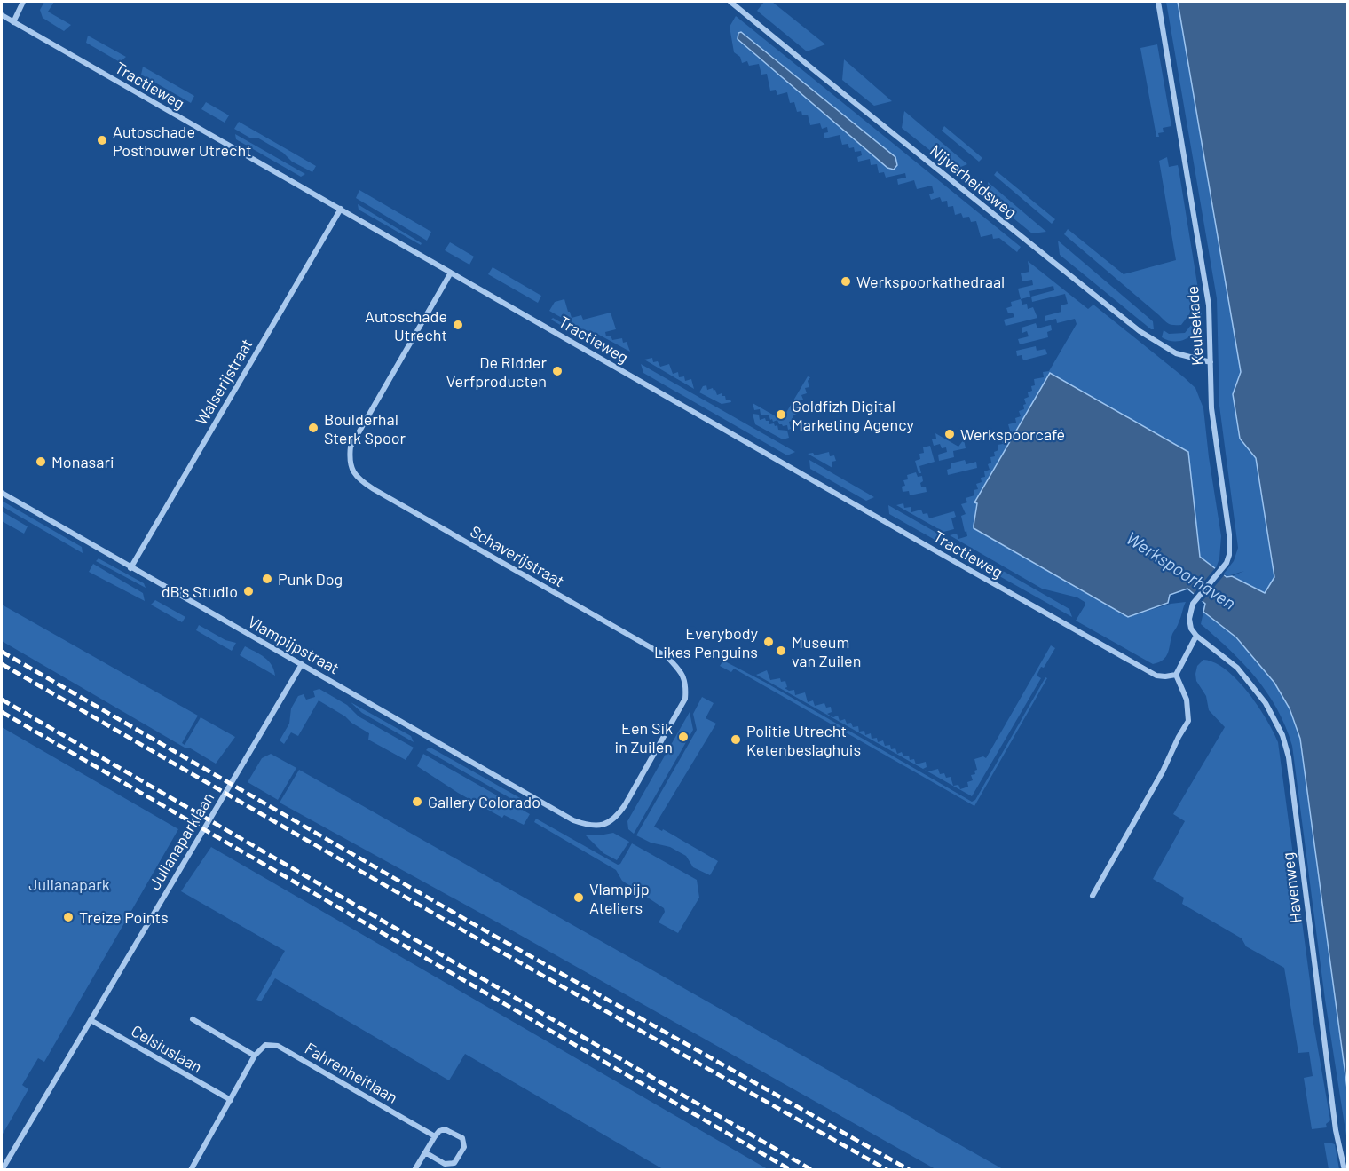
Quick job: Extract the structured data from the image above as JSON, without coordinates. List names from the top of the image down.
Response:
{
  "streets": {
    "street": [
      "Tractieweg",
      "Nijverheidsweg",
      "Keulsekade",
      "Walserijstraat",
      "Schaverijstraat",
      "Vlampijpstraat",
      "Julianaparklaan",
      "Havenweg",
      "Celsiuslaan",
      "Fahrenheitlaan"
    ]
  },
  "crossings": [
    ["Tractieweg", "Walserijstraat"],
    ["Tractieweg", "Schaverijstraat"],
    ["Nijverheidsweg", "Keulsekade"],
    ["Keulsekade", "Havenweg"],
    ["Walserijstraat", "Vlampijpstraat"],
    ["Schaverijstraat", "Vlampijpstraat"],
    ["Vlampijpstraat", "Julianaparklaan"],
    ["Julianaparklaan", "Celsiuslaan"]
  ],
  "water": ["Werkspoorhaven"],
  "parks": ["Julianapark"],
  "places": [
    "Autoschade Posthouwer Utrecht",
    "Werkspoorkathedraal",
    "Autoschade Utrecht",
    "De Ridder Verfproducten",
    "Goldfizh Digital Marketing Agency",
    "Boulderhal Sterk Spoor",
    "Werkspoorcafé",
    "Monasari",
    "Punk Dog",
    "dB's Studio",
    "Everybody Likes Penguins",
    "Museum van Zuilen",
    "Een Sik in Zuilen",
    "Politie Utrecht Ketenbeslaghuis",
    "Gallery Colorado",
    "Vlampijp Ateliers",
    "Treize Points"
  ]
}
